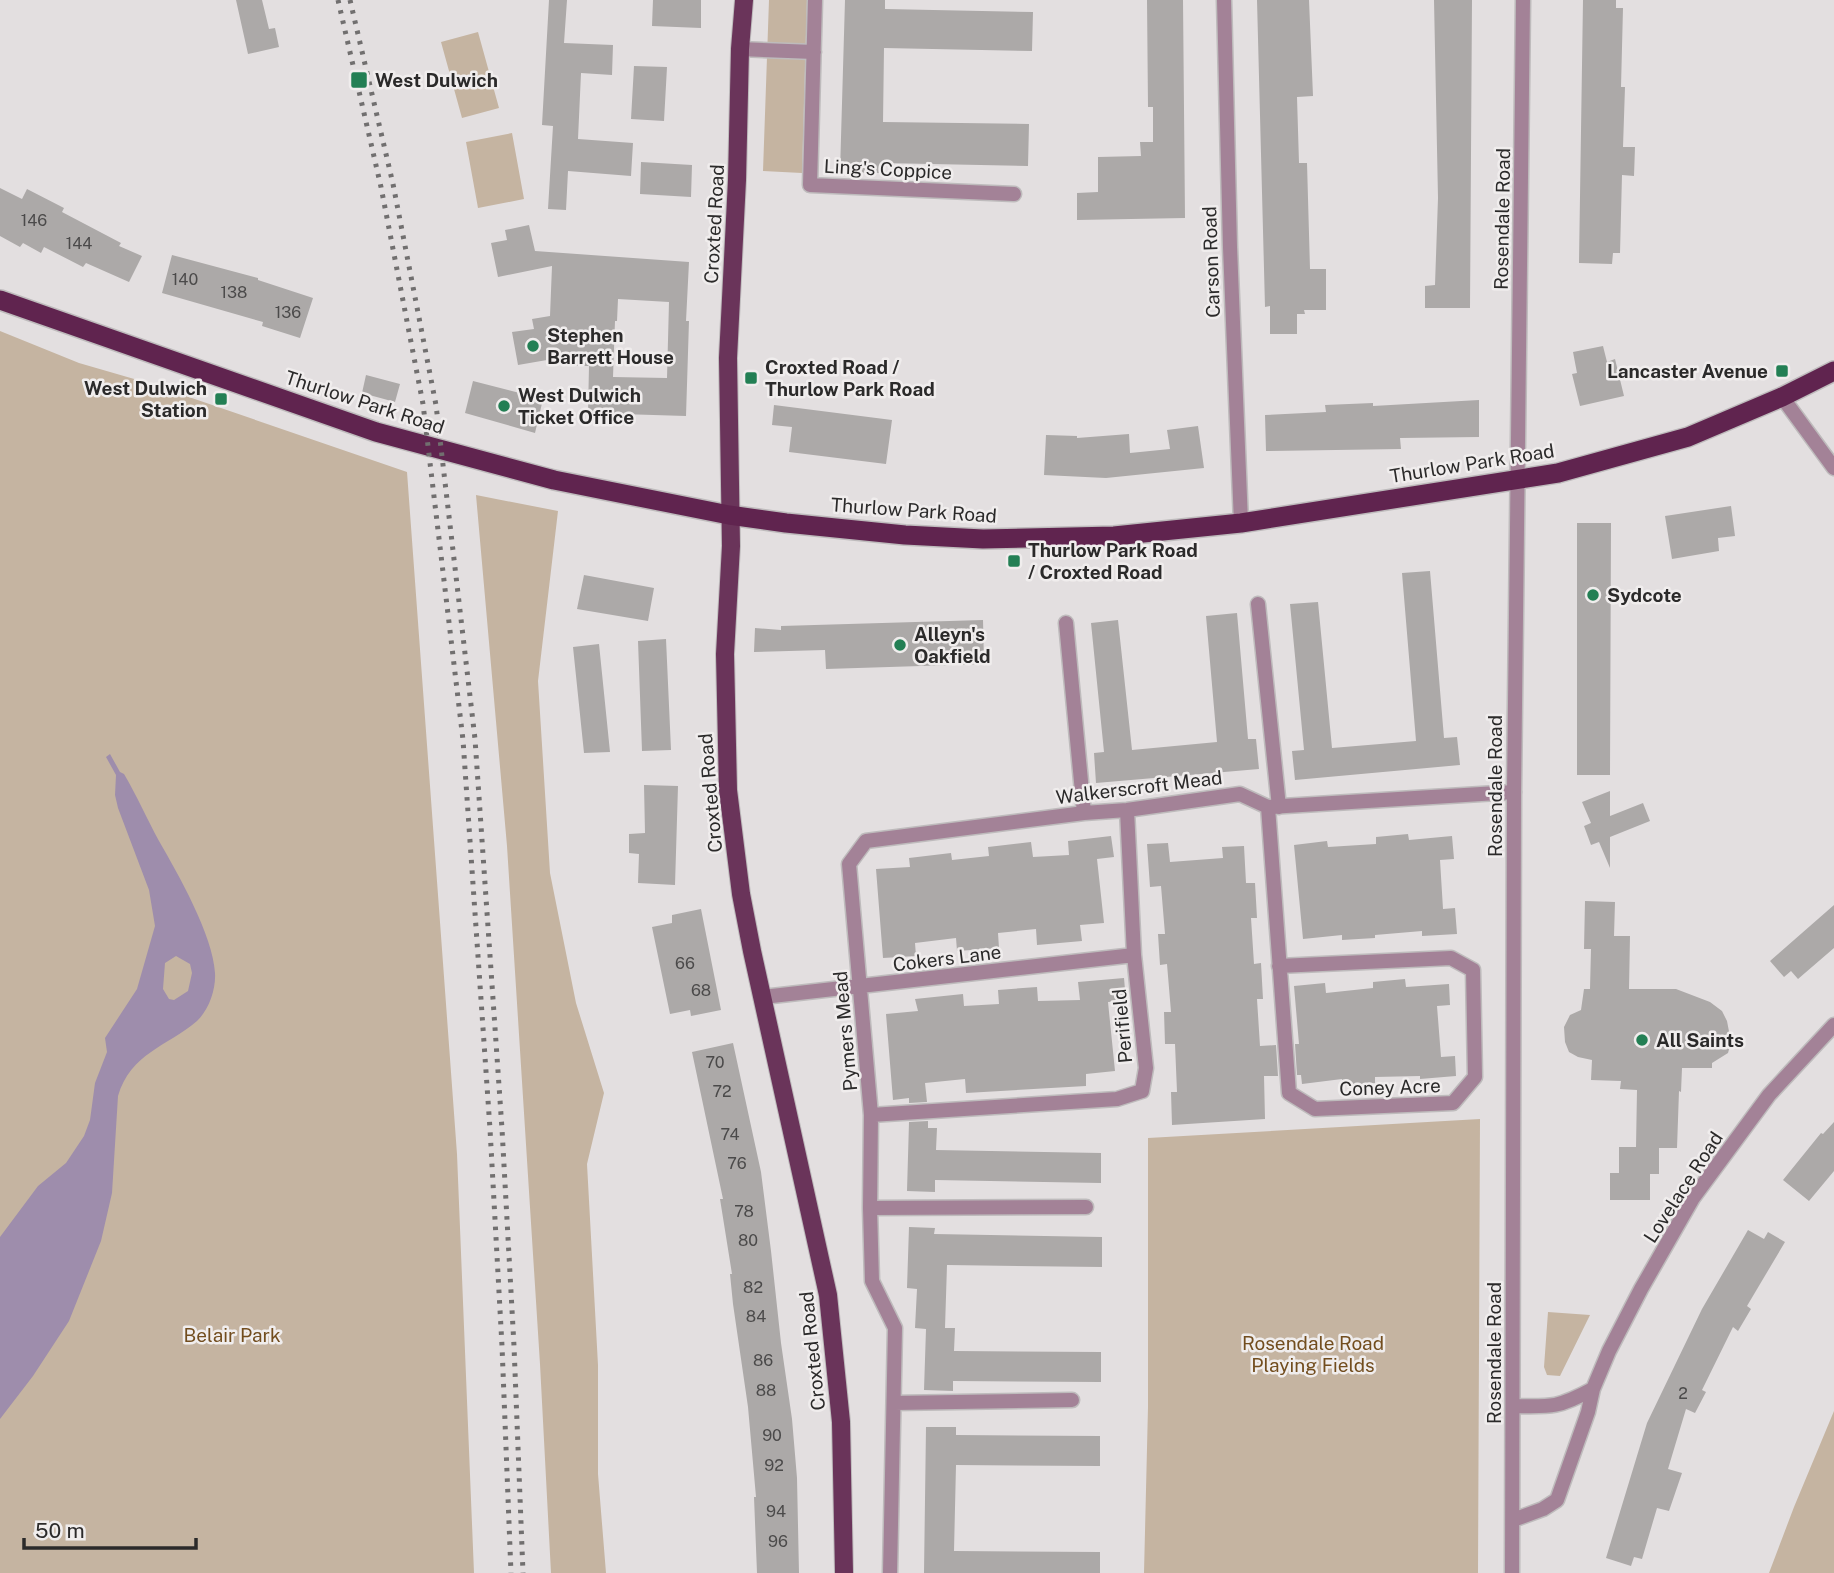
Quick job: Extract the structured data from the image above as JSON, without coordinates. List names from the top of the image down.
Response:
{
  "streets": {
    "highway": ["Thurlow Park Road"],
    "main road": ["Croxted Road"],
    "street": [
      "Ling's Coppice",
      "Rosendale Road",
      "Carson Road",
      "Walkerscroft Mead",
      "Cokers Lane",
      "Perifield",
      "Pymers Mead",
      "Coney Acre",
      "Lovelace Road"
    ]
  },
  "crossings": [
    ["Rosendale Road", "Thurlow Park Road"],
    ["Rosendale Road", "Walkerscroft Mead"],
    ["Rosendale Road", "Lovelace Road"],
    ["Croxted Road", "Thurlow Park Road"],
    ["Croxted Road", "Cokers Lane"],
    ["Carson Road", "Thurlow Park Road"],
    ["Walkerscroft Mead", "Perifield"],
    ["Walkerscroft Mead", "Pymers Mead"],
    ["Walkerscroft Mead", "Coney Acre"],
    ["Cokers Lane", "Perifield"],
    ["Cokers Lane", "Pymers Mead"],
    ["Perifield", "Pymers Mead"]
  ],
  "parks": ["Belair Park", "Rosendale Road Playing Fields"],
  "places": {
    "transit": [
      "West Dulwich",
      "Lancaster Avenue",
      "Croxted Road / Thurlow Park Road",
      "West Dulwich Station",
      "Thurlow Park Road / Croxted Road"
    ],
    "other": [
      "Stephen Barrett House",
      "West Dulwich Ticket Office",
      "Sydcote",
      "Alleyn's Oakfield",
      "All Saints"
    ]
  },
  "house_numbers": [
    "146",
    "144",
    "140",
    "138",
    "136",
    "66",
    "68",
    "70",
    "72",
    "74",
    "76",
    "78",
    "80",
    "82",
    "84",
    "86",
    "88",
    "2",
    "90",
    "92",
    "94",
    "96"
  ],
  "scale_bar": "50 m"
}
